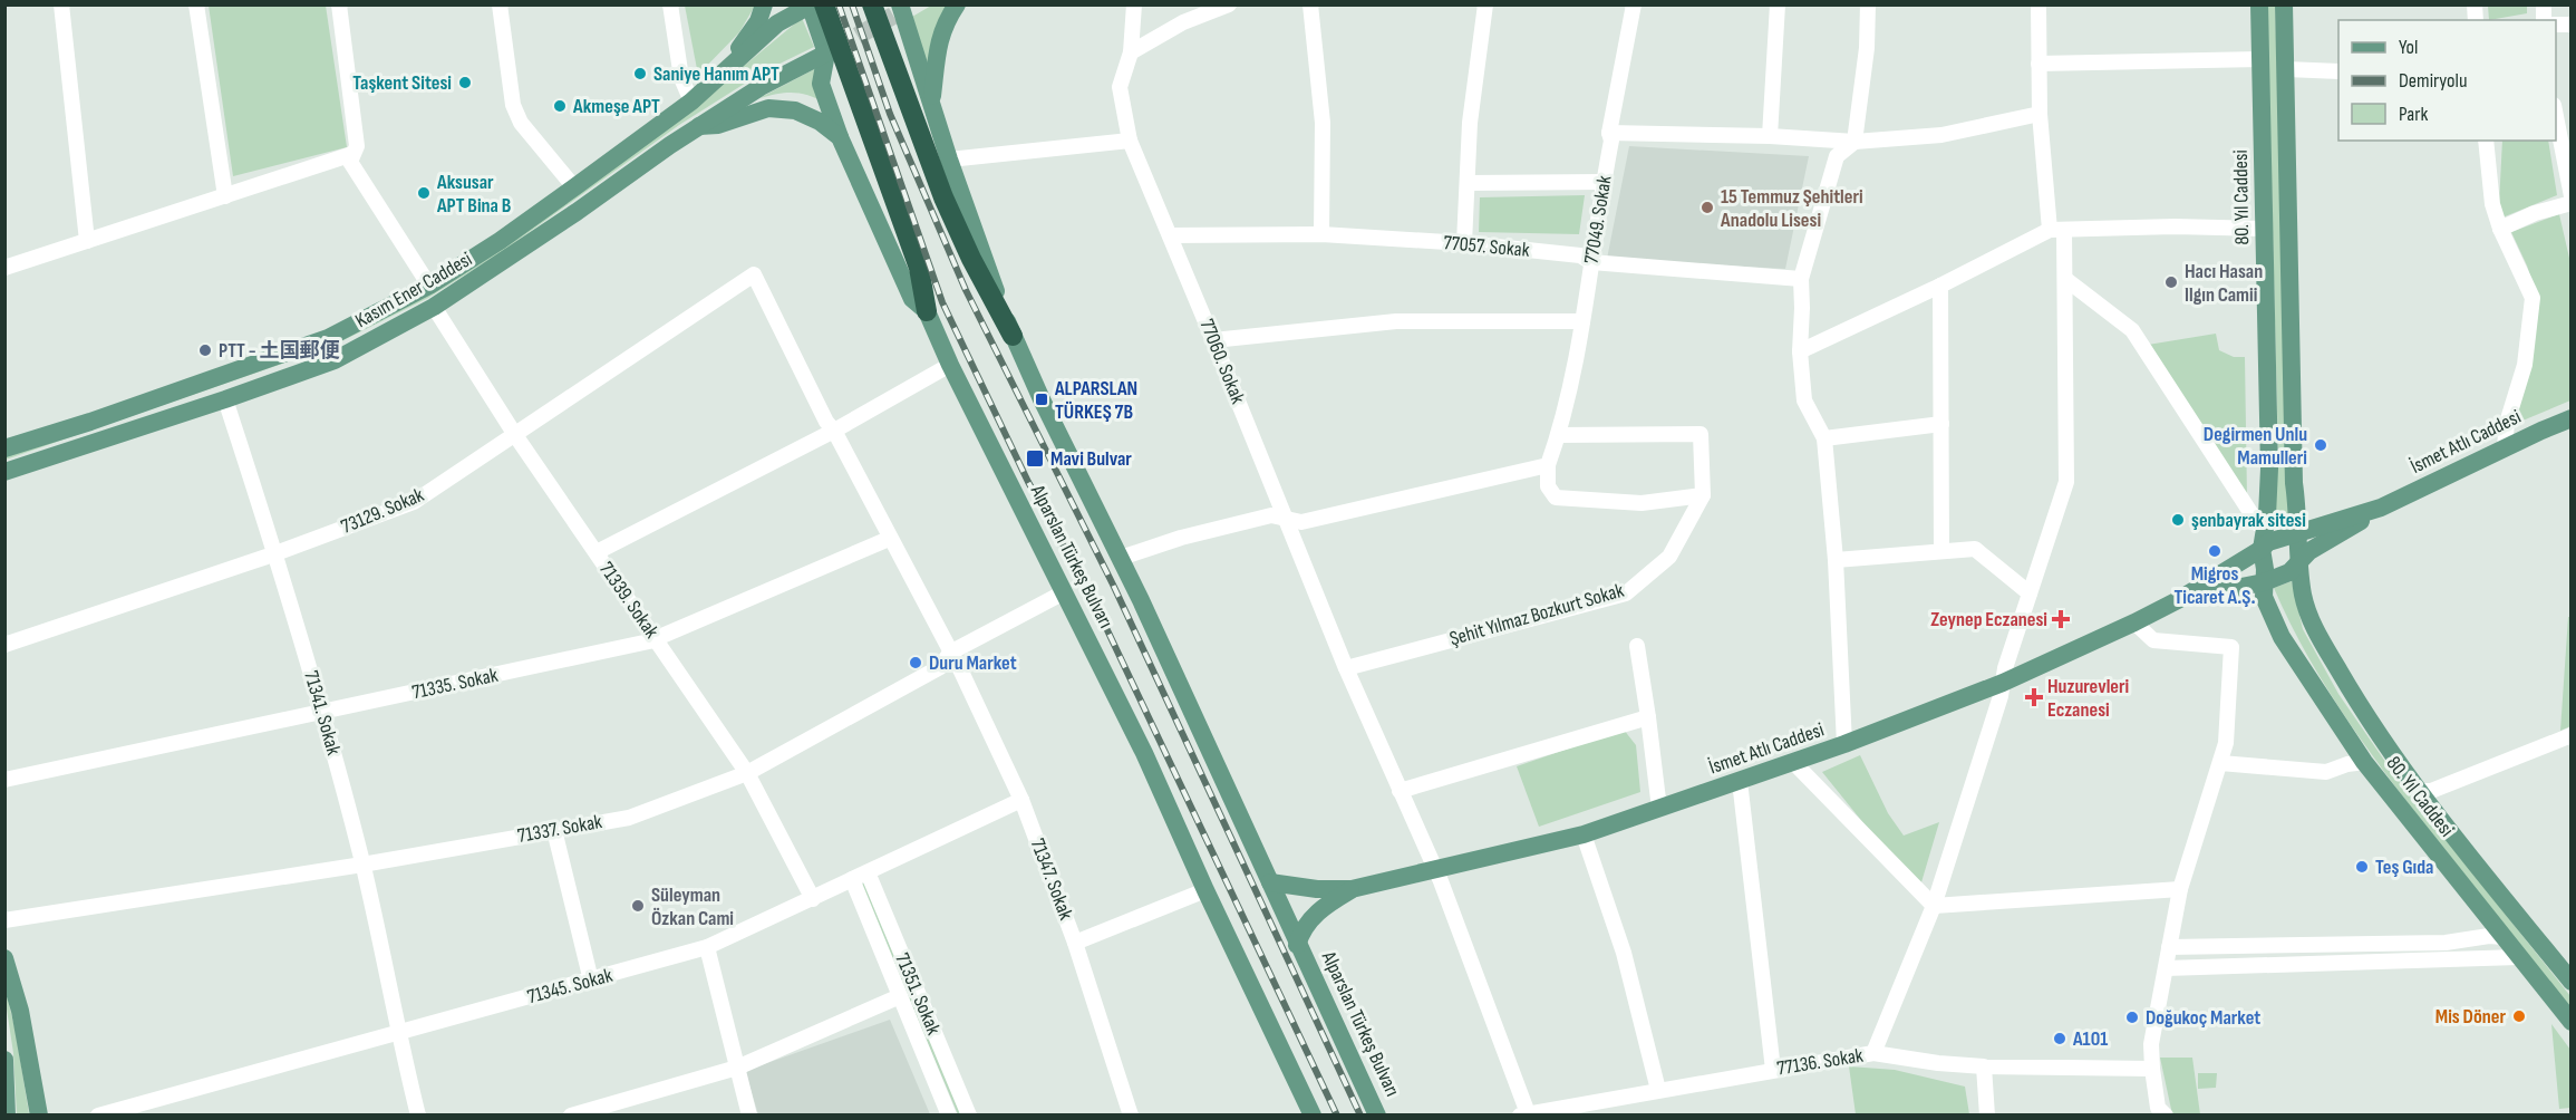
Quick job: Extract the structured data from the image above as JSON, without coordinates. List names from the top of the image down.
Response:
{
  "streets": {
    "highway": ["Alparslan Türkeş Bulvarı"],
    "main road": ["80. Yıl Caddesi", "Kasım Ener Caddesi", "İsmet Atlı Caddesi"],
    "street": [
      "77049. Sokak",
      "77057. Sokak",
      "77060. Sokak",
      "73129. Sokak",
      "71339. Sokak",
      "Şehit Yılmaz Bozkurt Sokak",
      "71335. Sokak",
      "71341. Sokak",
      "71337. Sokak",
      "71347. Sokak",
      "71345. Sokak",
      "71351. Sokak",
      "77136. Sokak"
    ]
  },
  "crossings": [
    ["80. Yıl Caddesi", "İsmet Atlı Caddesi"],
    ["77049. Sokak", "77057. Sokak"],
    ["77057. Sokak", "77060. Sokak"],
    ["Kasım Ener Caddesi", "71339. Sokak"],
    ["Kasım Ener Caddesi", "71341. Sokak"],
    ["77060. Sokak", "İsmet Atlı Caddesi"],
    ["77060. Sokak", "Şehit Yılmaz Bozkurt Sokak"],
    ["77060. Sokak", "77136. Sokak"],
    ["73129. Sokak", "71339. Sokak"],
    ["73129. Sokak", "71341. Sokak"],
    ["73129. Sokak", "71347. Sokak"],
    ["Alparslan Türkeş Bulvarı", "71337. Sokak"],
    ["71339. Sokak", "71335. Sokak"],
    ["71339. Sokak", "71337. Sokak"],
    ["71339. Sokak", "71345. Sokak"],
    ["71335. Sokak", "71341. Sokak"],
    ["71335. Sokak", "71347. Sokak"],
    ["71341. Sokak", "71337. Sokak"],
    ["71341. Sokak", "71345. Sokak"],
    ["71337. Sokak", "71347. Sokak"],
    ["71347. Sokak", "71345. Sokak"],
    ["71345. Sokak", "71351. Sokak"]
  ],
  "places": {
    "other": [
      "Saniye Hanım APT",
      "Taşkent Sitesi",
      "Akmeşe APT",
      "Aksusar APT Bina B",
      "15 Temmuz Şehitleri Anadolu Lisesi",
      "Hacı Hasan Ilgın Camii",
      "PTT - 土国郵便",
      "Degirmen Unlu Mamulleri",
      "şenbayrak sitesi",
      "Migros Ticaret A.Ş.",
      "Duru Market",
      "Teş Gıda",
      "Süleyman Özkan Cami",
      "Mis Döner",
      "Doğukoç Market",
      "A101"
    ],
    "transit": ["ALPARSLAN TÜRKEŞ 7B", "Mavi Bulvar"],
    "health": ["Zeynep Eczanesi", "Huzurevleri Eczanesi"]
  },
  "legend": ["Yol", "Demiryolu", "Park"]
}
